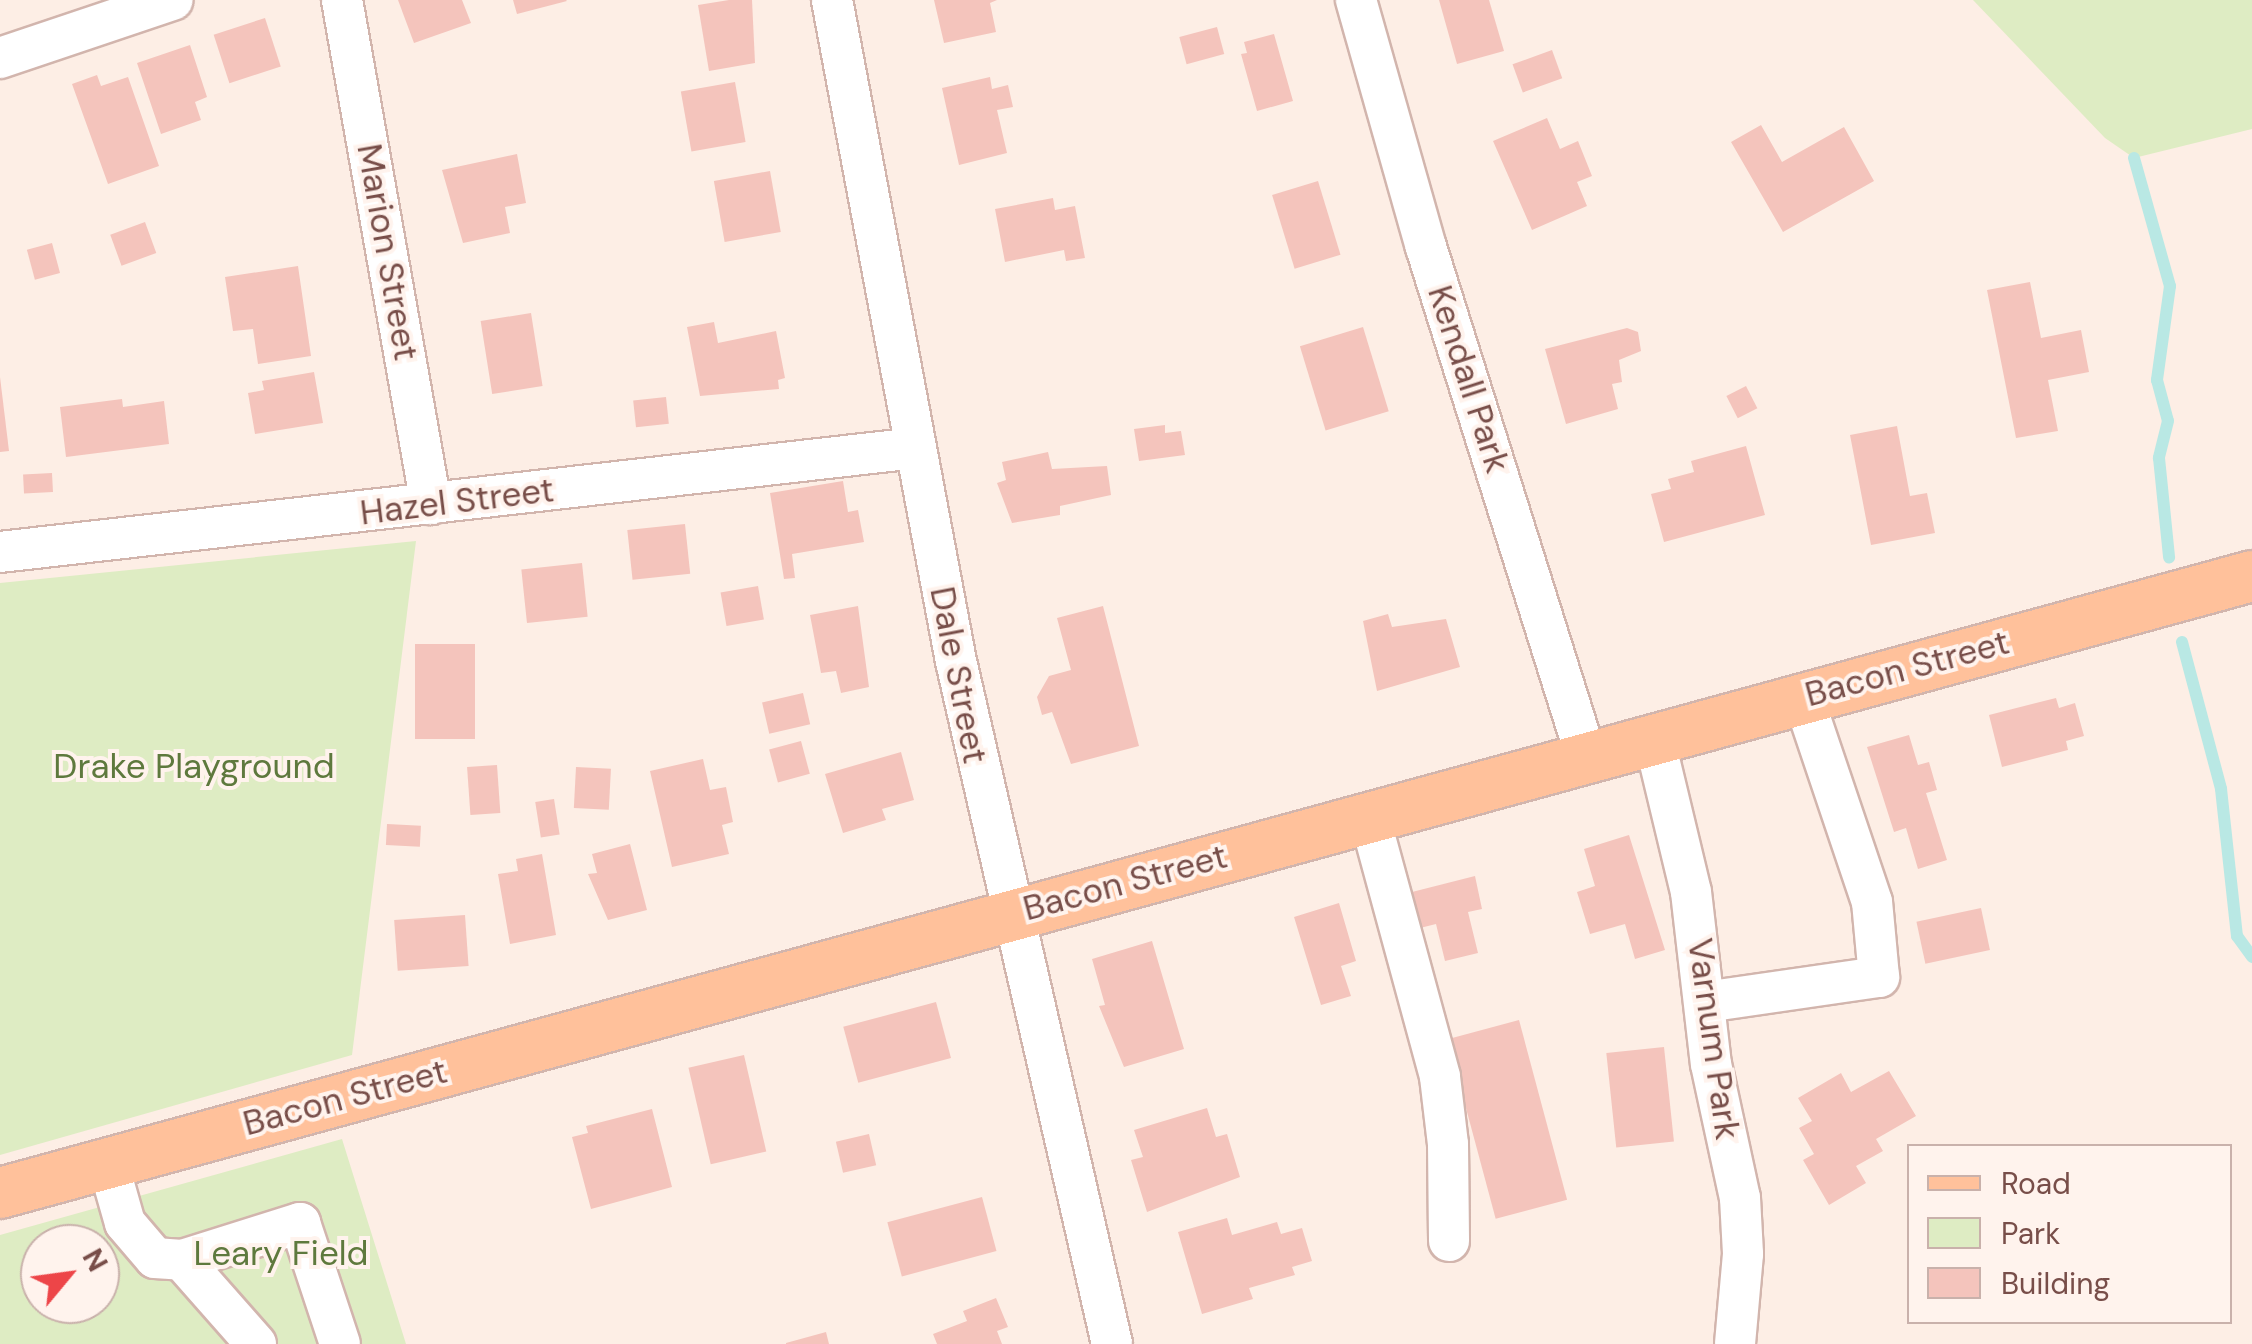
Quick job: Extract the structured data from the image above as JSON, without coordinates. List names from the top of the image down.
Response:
{
  "streets": {
    "main road": ["Bacon Street"],
    "street": [
      "Marion Street",
      "Kendall Park",
      "Hazel Street",
      "Dale Street",
      "Varnum Park"
    ]
  },
  "crossings": [
    ["Marion Street", "Hazel Street"],
    ["Kendall Park", "Bacon Street"],
    ["Hazel Street", "Dale Street"],
    ["Bacon Street", "Dale Street"],
    ["Bacon Street", "Varnum Park"]
  ],
  "parks": ["Drake Playground", "Leary Field"],
  "legend": ["Road", "Park", "Building"],
  "north": "top right"
}
